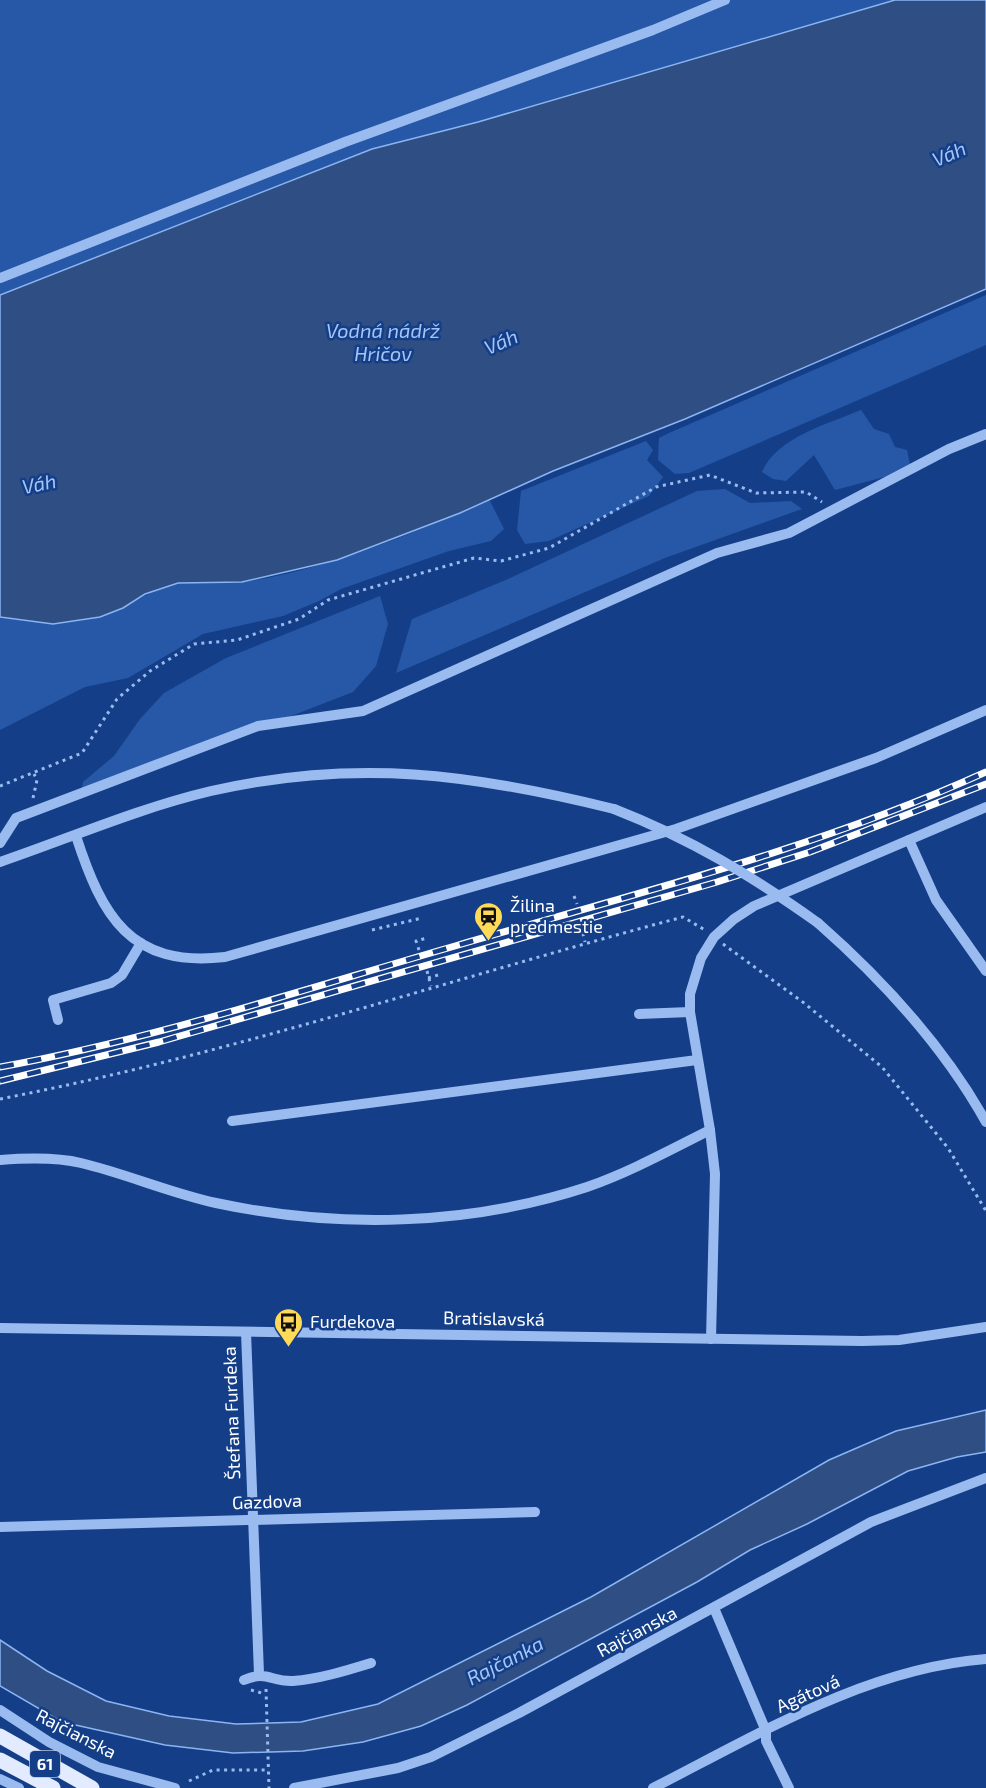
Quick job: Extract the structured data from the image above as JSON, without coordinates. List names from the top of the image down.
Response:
{
  "streets": {
    "main road": ["61"],
    "street": [
      "Bratislavská",
      "Štefana Furdeka",
      "Gazdova",
      "Rajčianska",
      "Agátová"
    ]
  },
  "crossings": [
    ["Bratislavská", "Štefana Furdeka"],
    ["Štefana Furdeka", "Gazdova"]
  ],
  "water": ["Váh", "Vodná nádrž Hričov", "Rajčanka"],
  "places": {
    "station": ["Žilina predmestie"],
    "bus stop": ["Furdekova"]
  }
}
